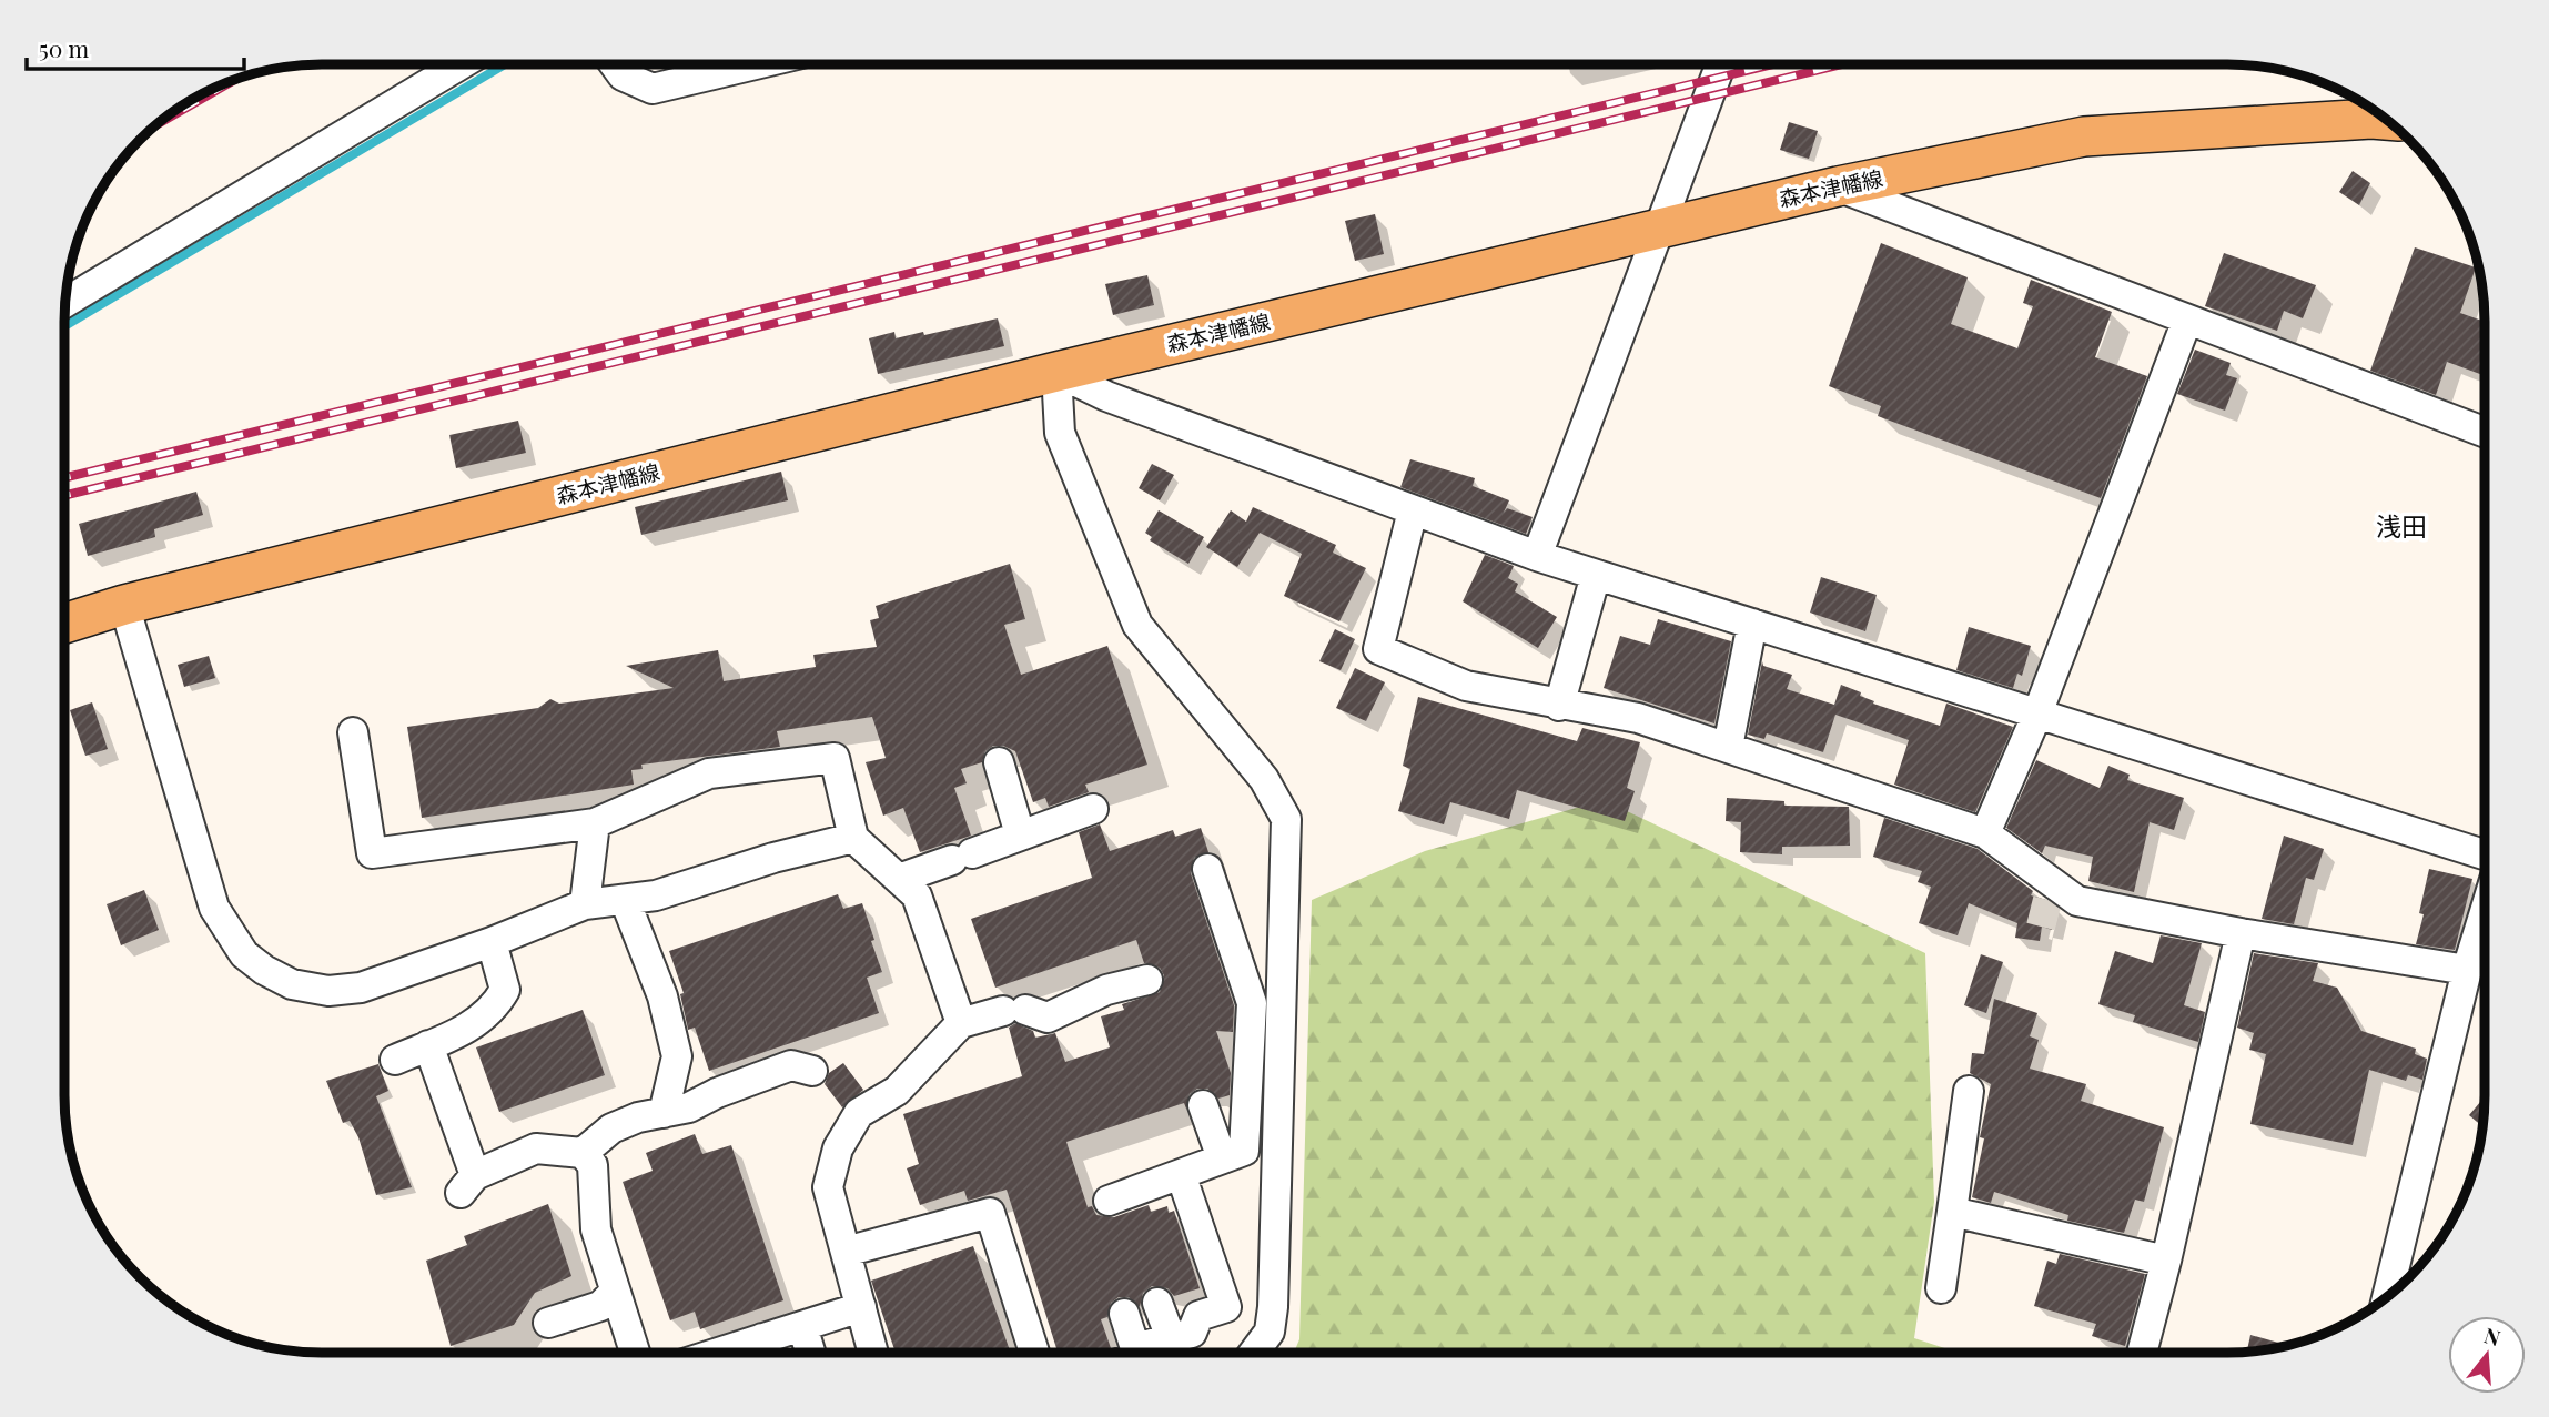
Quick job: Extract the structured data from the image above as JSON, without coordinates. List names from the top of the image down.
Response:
{
  "streets": {
    "main road": ["森本津幡線"]
  },
  "districts": ["浅田"],
  "scale_bar": "50 m",
  "north": "top"
}
